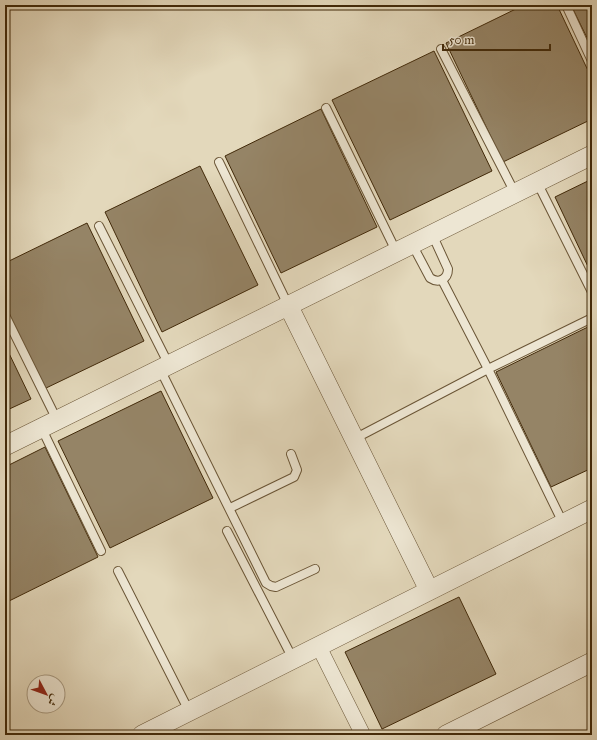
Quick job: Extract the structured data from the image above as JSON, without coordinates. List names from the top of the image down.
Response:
{
  "scale_bar": "50 m",
  "north": "bottom right"
}
